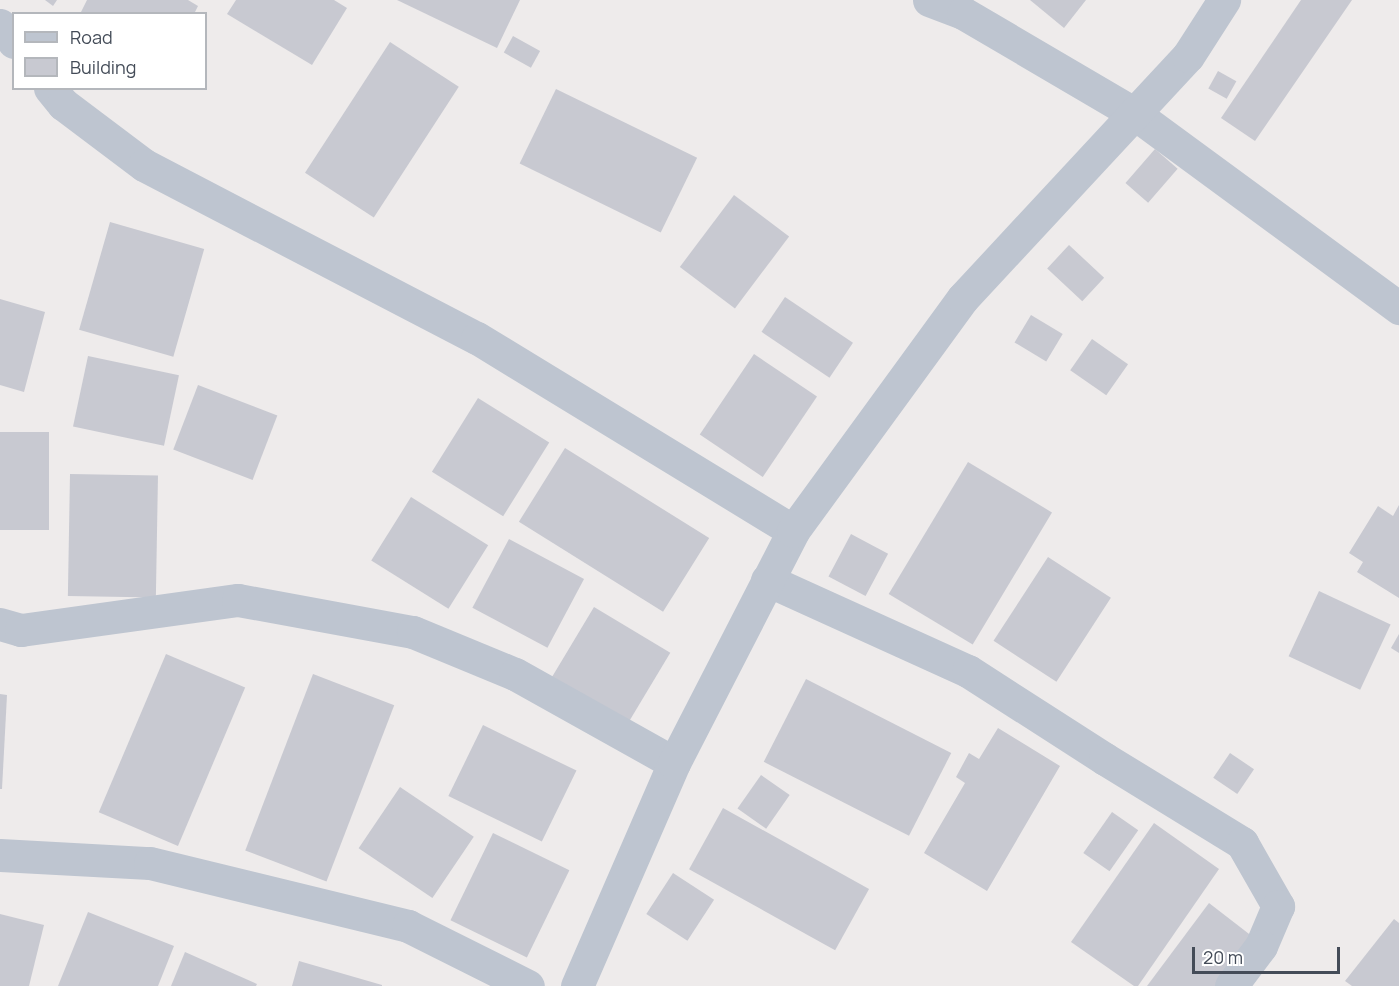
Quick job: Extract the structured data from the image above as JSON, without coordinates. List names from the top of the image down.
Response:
{
  "legend": ["Road", "Building"],
  "scale_bar": "20 m"
}
